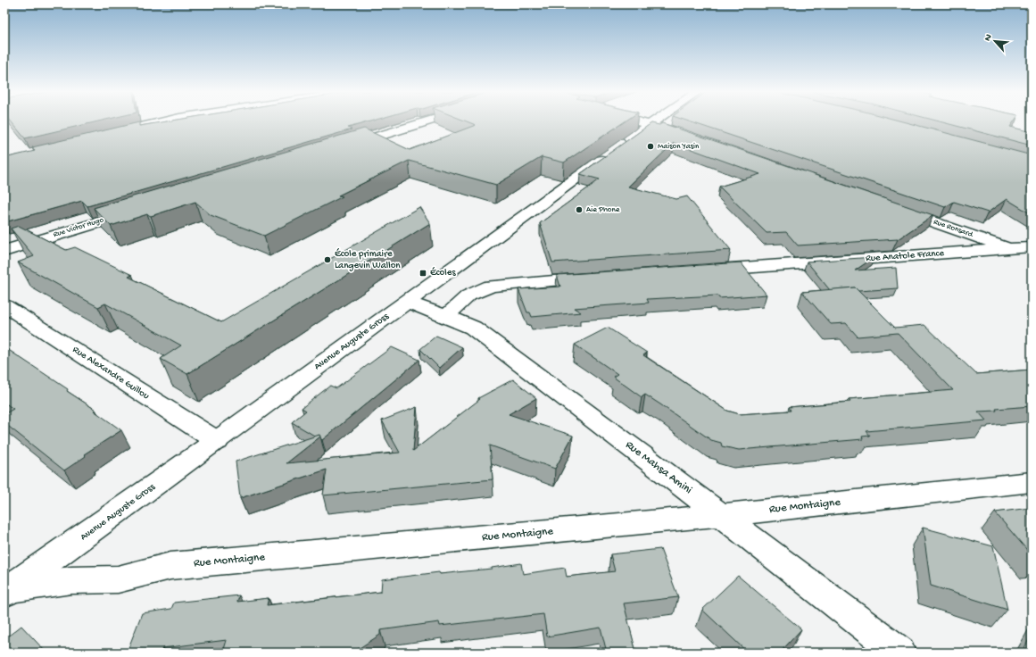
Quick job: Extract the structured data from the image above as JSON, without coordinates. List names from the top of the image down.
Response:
{
  "streets": {
    "street": [
      "Rue Victor Hugo",
      "Rue Ronsard",
      "Rue Anatole France",
      "Avenue Auguste Gross",
      "Rue Alexandre Guillou",
      "Rue Mahsa Amini",
      "Rue Montaigne"
    ]
  },
  "crossings": [
    ["Rue Ronsard", "Rue Anatole France"],
    ["Avenue Auguste Gross", "Rue Alexandre Guillou"],
    ["Avenue Auguste Gross", "Rue Mahsa Amini"],
    ["Avenue Auguste Gross", "Rue Montaigne"],
    ["Rue Mahsa Amini", "Rue Montaigne"]
  ],
  "places": {
    "other": ["Maison Yasin", "Aie Phone", "École primaire Langevin Wallon"],
    "transit": ["Écoles"]
  },
  "north": "top left"
}
